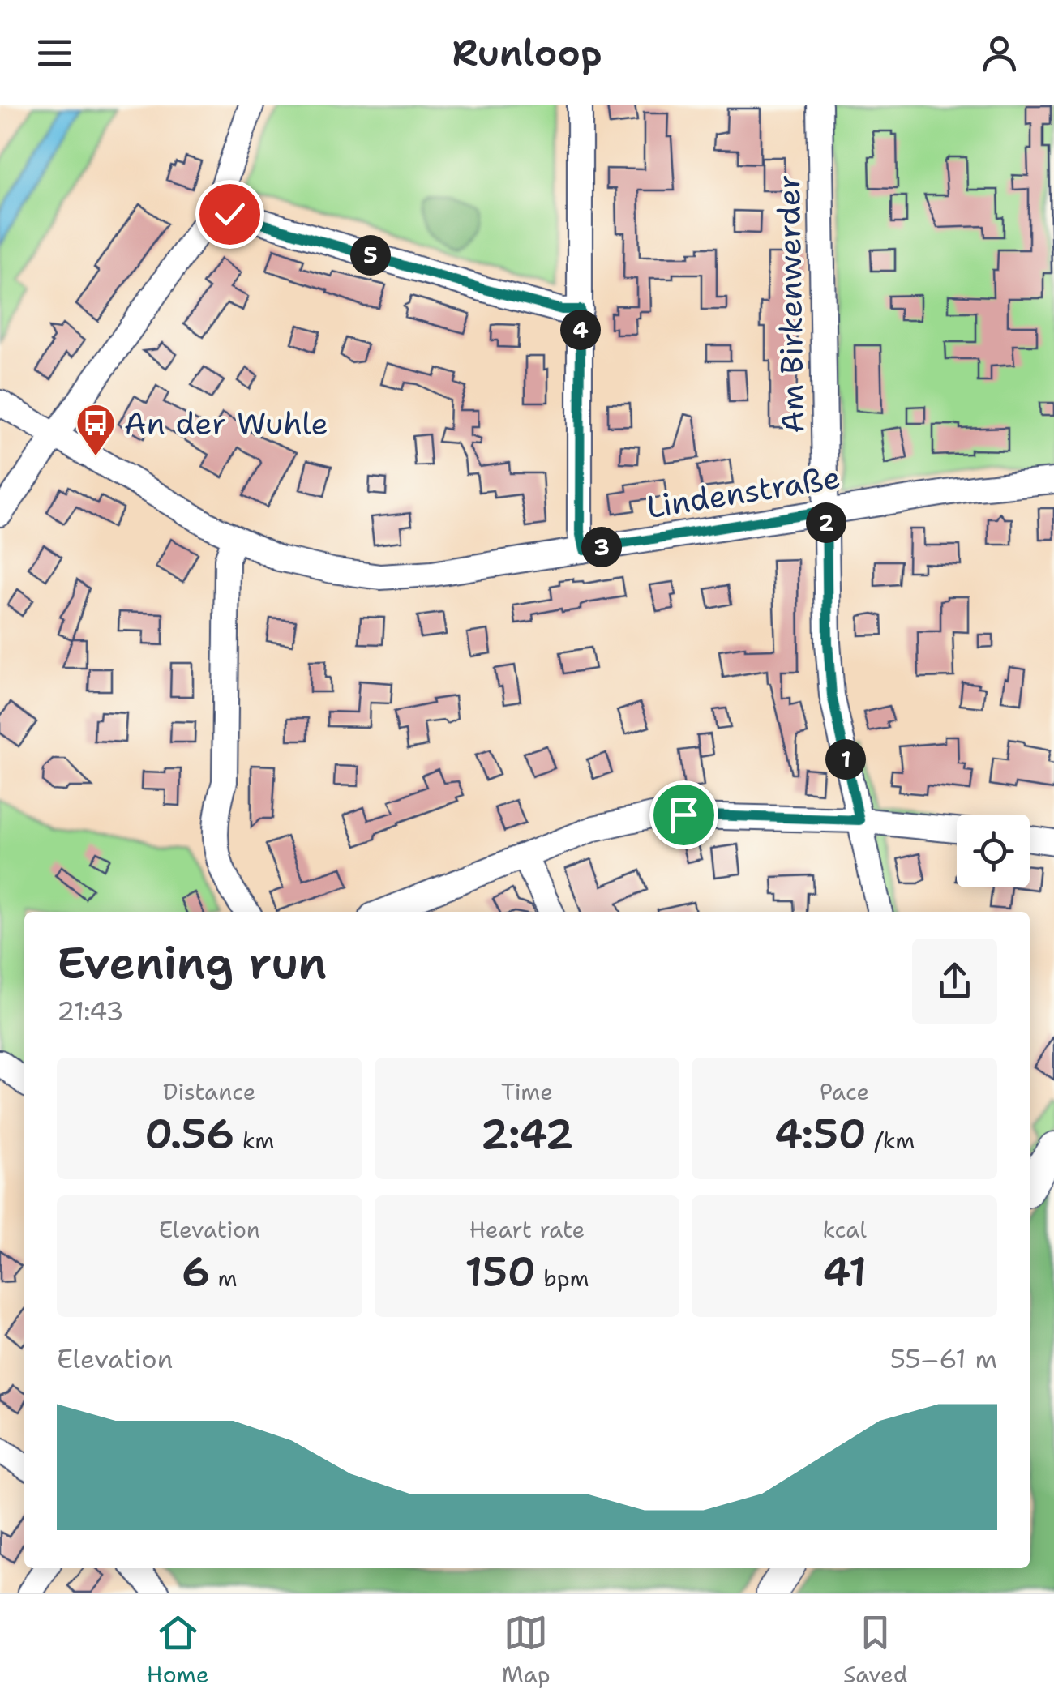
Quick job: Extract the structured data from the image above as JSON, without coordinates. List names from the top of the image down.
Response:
{
  "streets": {
    "street": ["Am Birkenwerder", "Lindenstraße"]
  },
  "crossings": [
    ["Am Birkenwerder", "Lindenstraße"]
  ],
  "places": {
    "bus stop": ["An der Wuhle"]
  },
  "page": {
    "header": "Runloop",
    "pins": [
      "5",
      "4",
      "2",
      "3",
      "1"
    ],
    "heading": ["Evening run", "21:43"],
    "stats": [
      ["Distance", "0.56 km"],
      ["Time", "2:42"],
      ["Pace", "4:50 /km"],
      ["Elevation", "6 m"],
      ["Heart rate", "150 bpm"],
      ["kcal", "41"]
    ],
    "chart": ["Elevation", "55–61 m"],
    "tabs": ["Home", "Map", "Saved"]
  }
}
